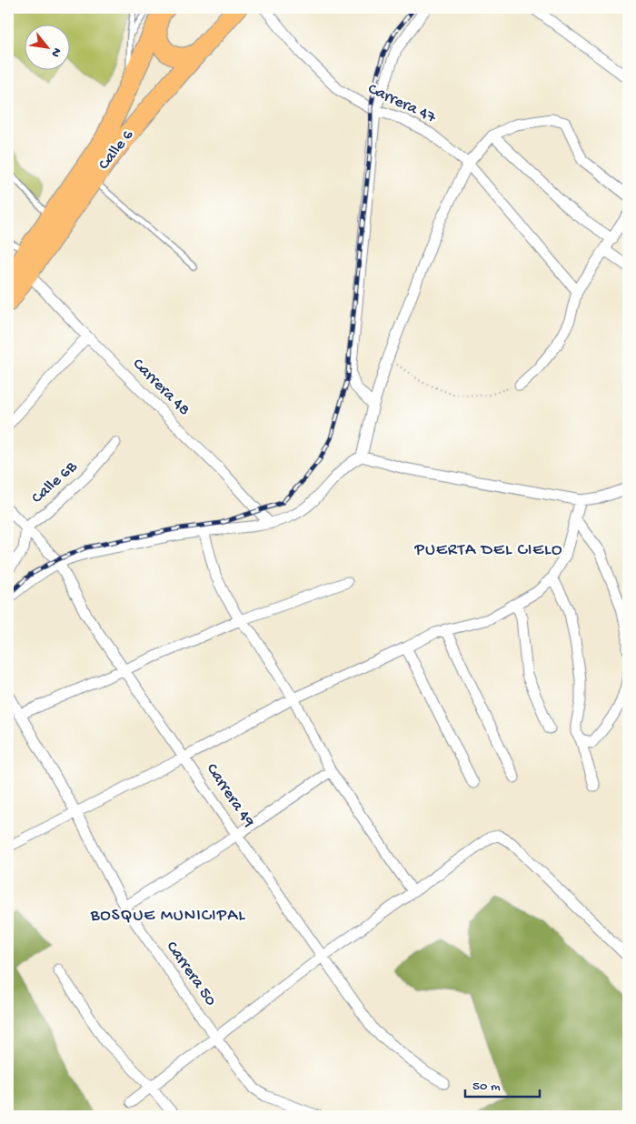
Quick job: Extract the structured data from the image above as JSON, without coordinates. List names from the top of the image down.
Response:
{
  "streets": {
    "highway": ["Calle 6"],
    "street": [
      "Carrera 47",
      "Carrera 48",
      "Calle 6B",
      "Carrera 49",
      "Carrera 50"
    ]
  },
  "crossings": [
    ["Calle 6", "Carrera 48"],
    ["Calle 6B", "Carrera 49"]
  ],
  "districts": ["PUERTA DEL CIELO", "BOSQUE MUNICIPAL"],
  "scale_bar": "50 m",
  "north": "bottom right"
}
